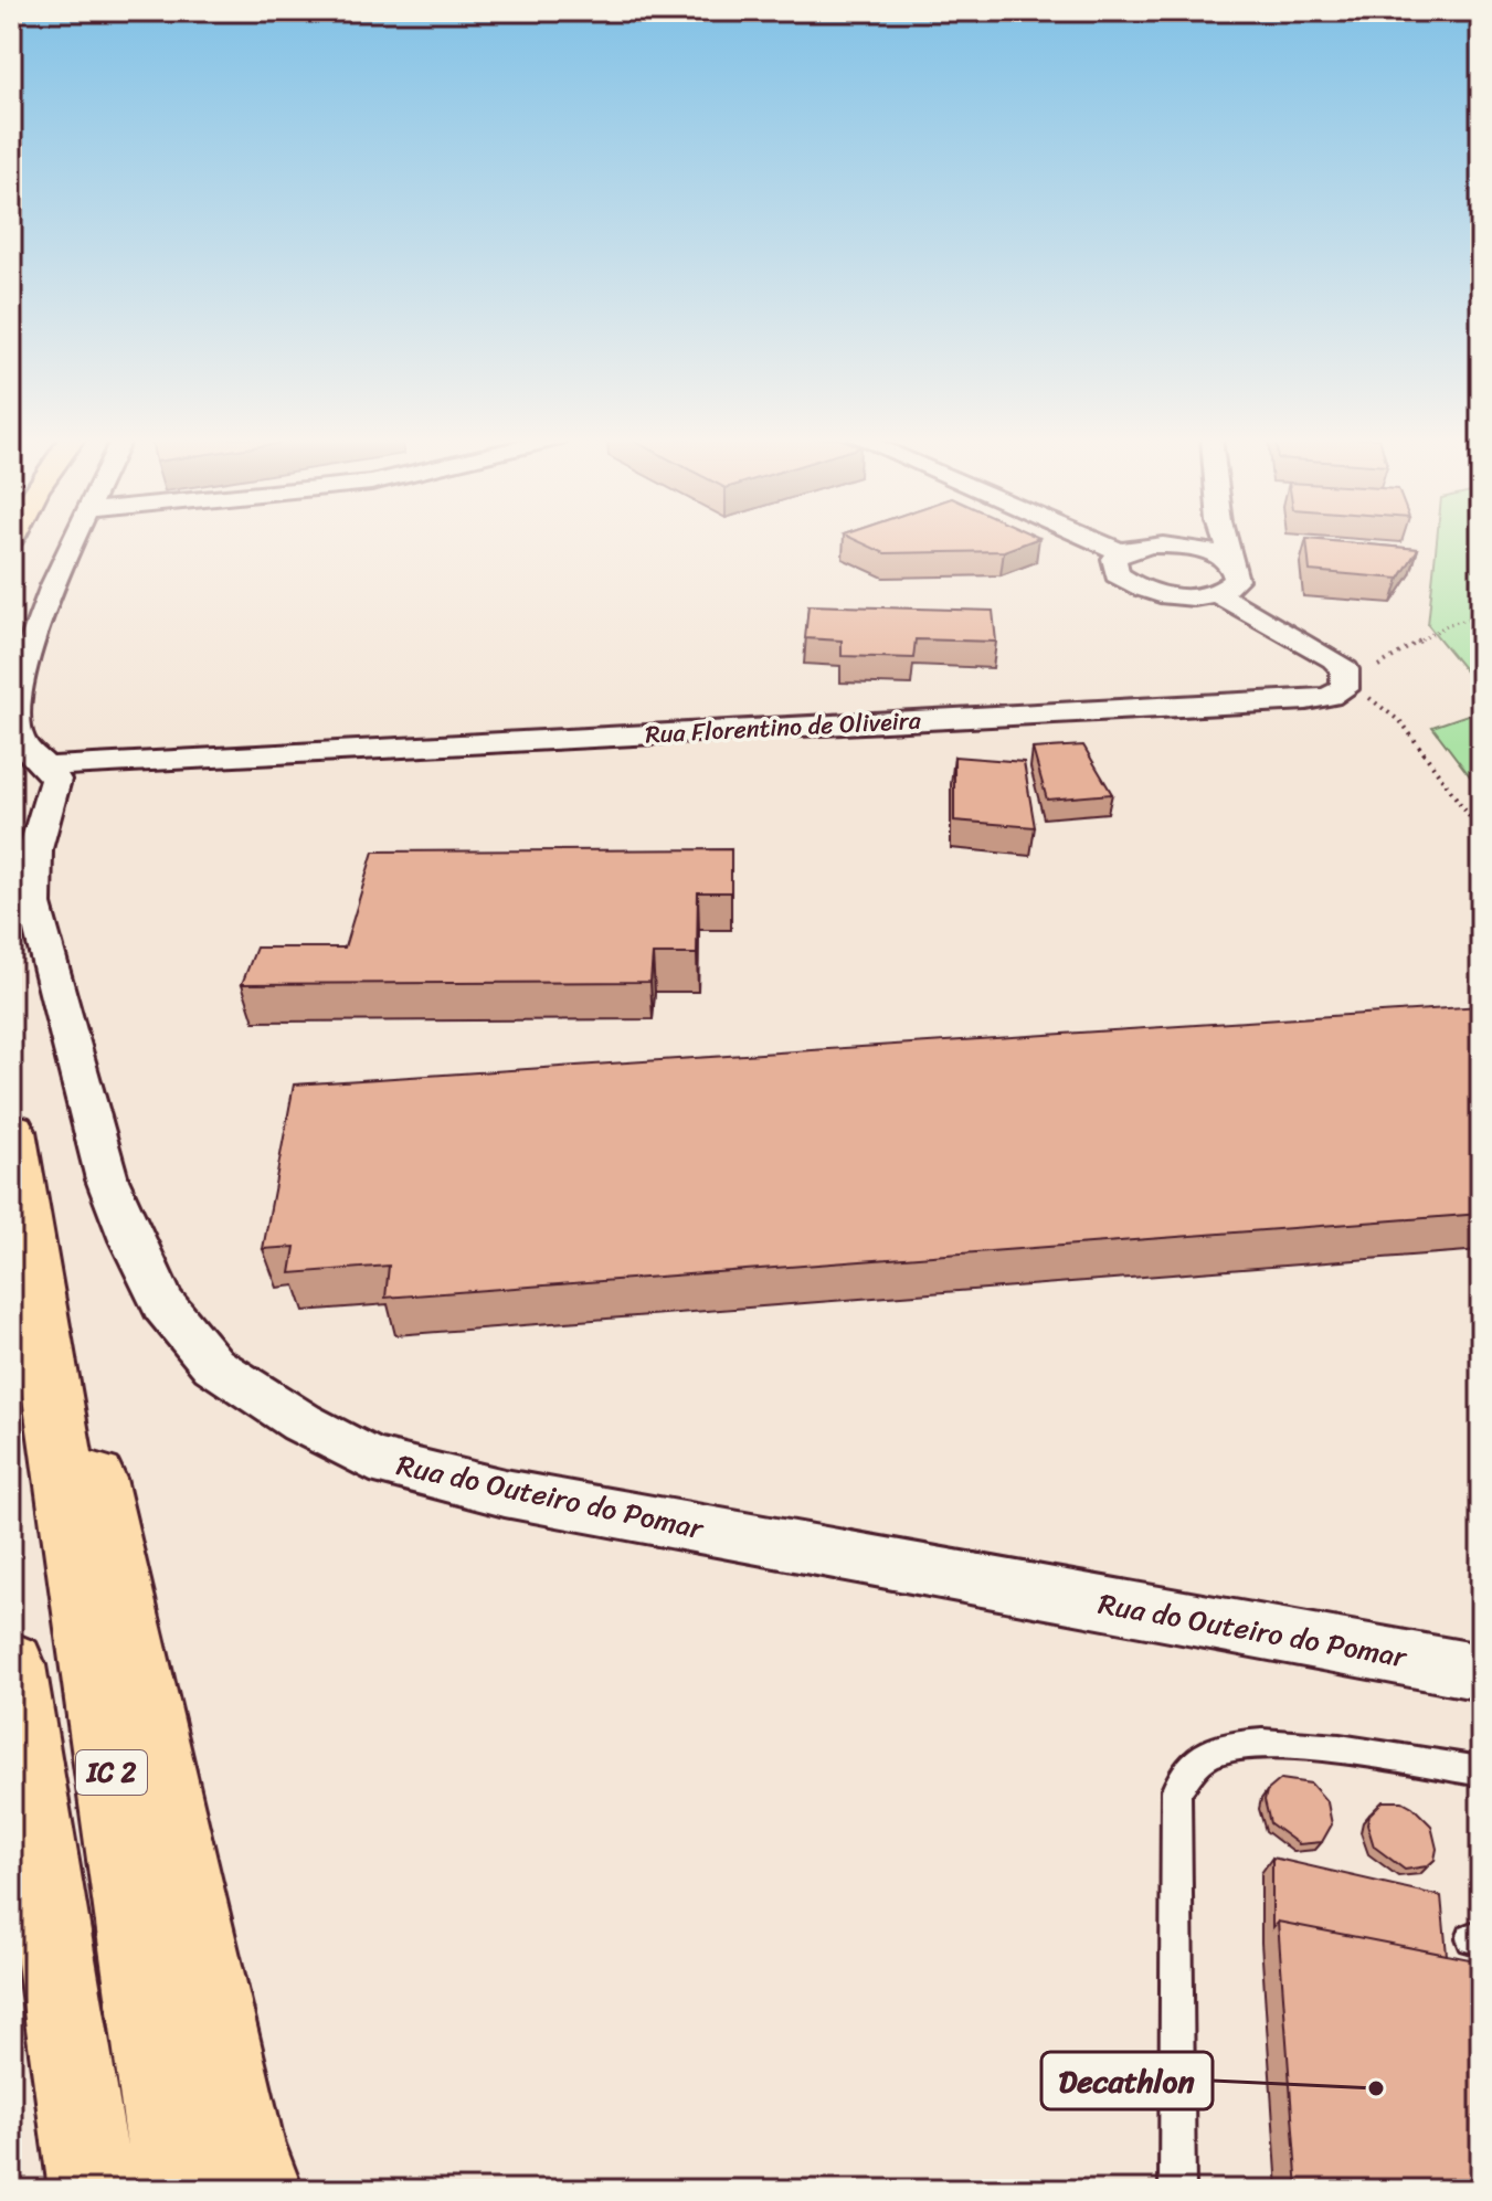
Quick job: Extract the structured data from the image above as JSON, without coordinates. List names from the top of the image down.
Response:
{
  "streets": {
    "highway": ["IC 2"],
    "street": ["Rua Florentino de Oliveira", "Rua do Outeiro do Pomar"]
  },
  "crossings": [
    ["Rua Florentino de Oliveira", "Rua do Outeiro do Pomar"]
  ],
  "places": ["Decathlon"]
}
